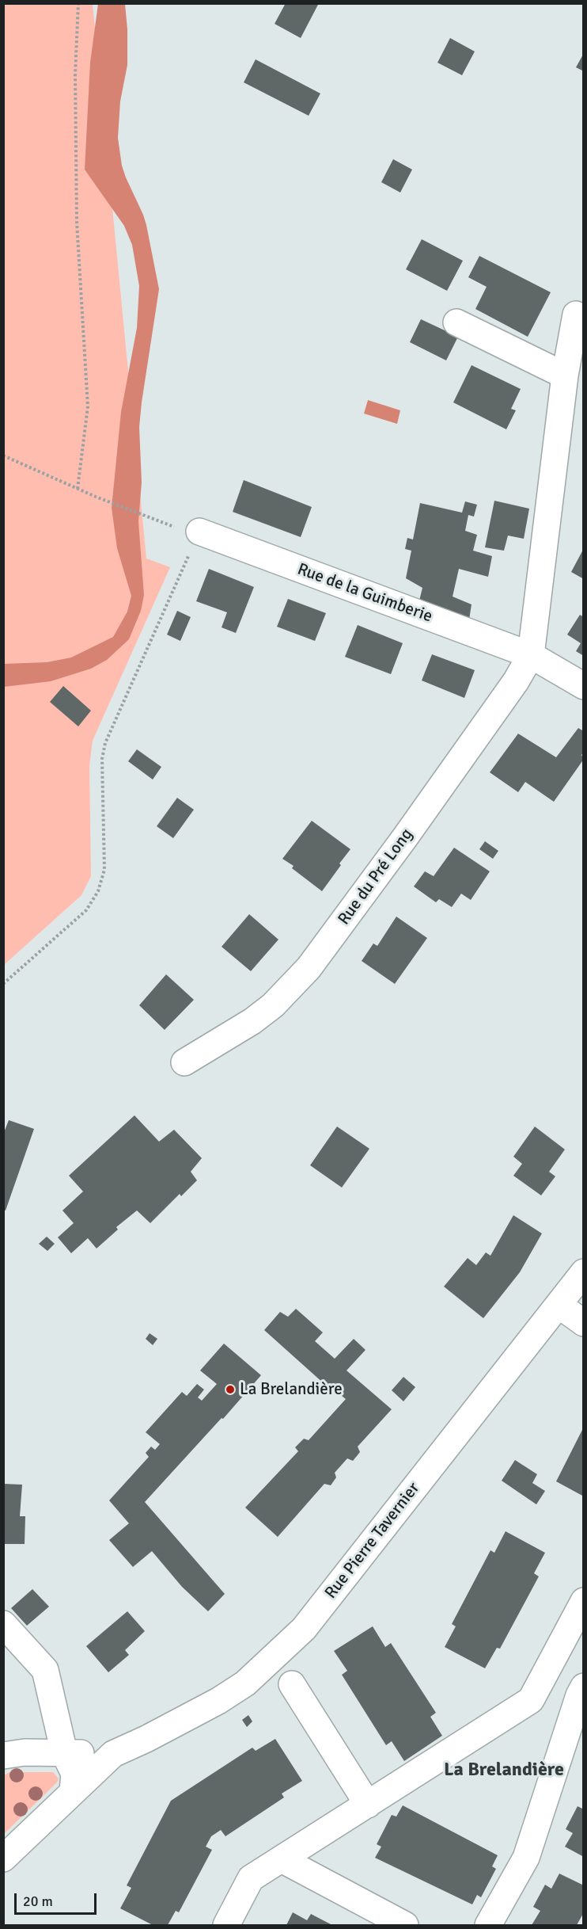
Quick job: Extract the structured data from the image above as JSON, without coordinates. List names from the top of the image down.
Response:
{
  "streets": {
    "street": ["Rue de la Guimberie", "Rue du Pré Long", "Rue Pierre Tavernier"]
  },
  "crossings": [
    ["Rue de la Guimberie", "Rue du Pré Long"]
  ],
  "districts": ["La Brelandière"],
  "places": ["La Brelandière"],
  "scale_bar": "20 m"
}
